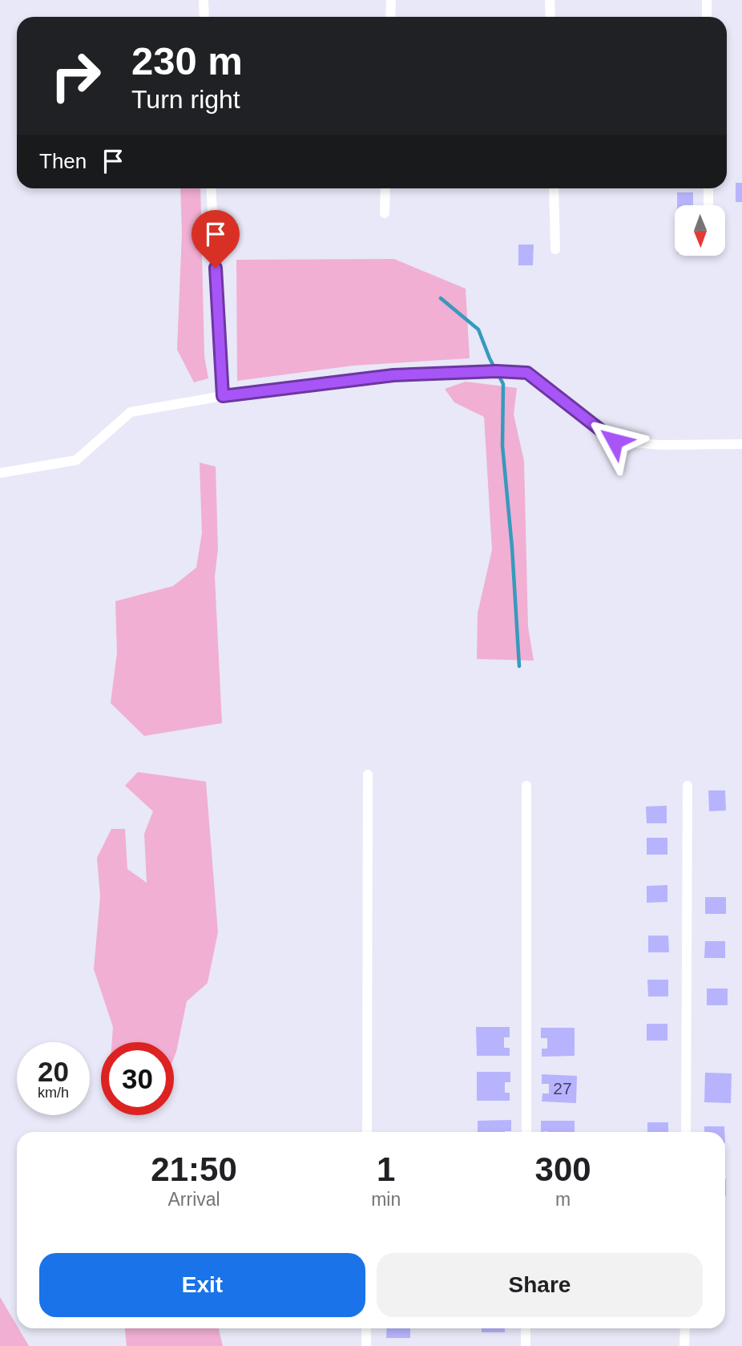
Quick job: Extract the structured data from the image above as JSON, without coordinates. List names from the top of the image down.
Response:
{
  "house_numbers": ["27"],
  "north": "bottom",
  "page": {
    "turn": ["230 m", "Turn right"],
    "then": "Then",
    "speed": "20 km/h",
    "limit": "30",
    "eta": [
      "21:50",
      "Arrival",
      "1",
      "min",
      "300",
      "m"
    ],
    "buttons": ["Exit", "Share"]
  }
}
